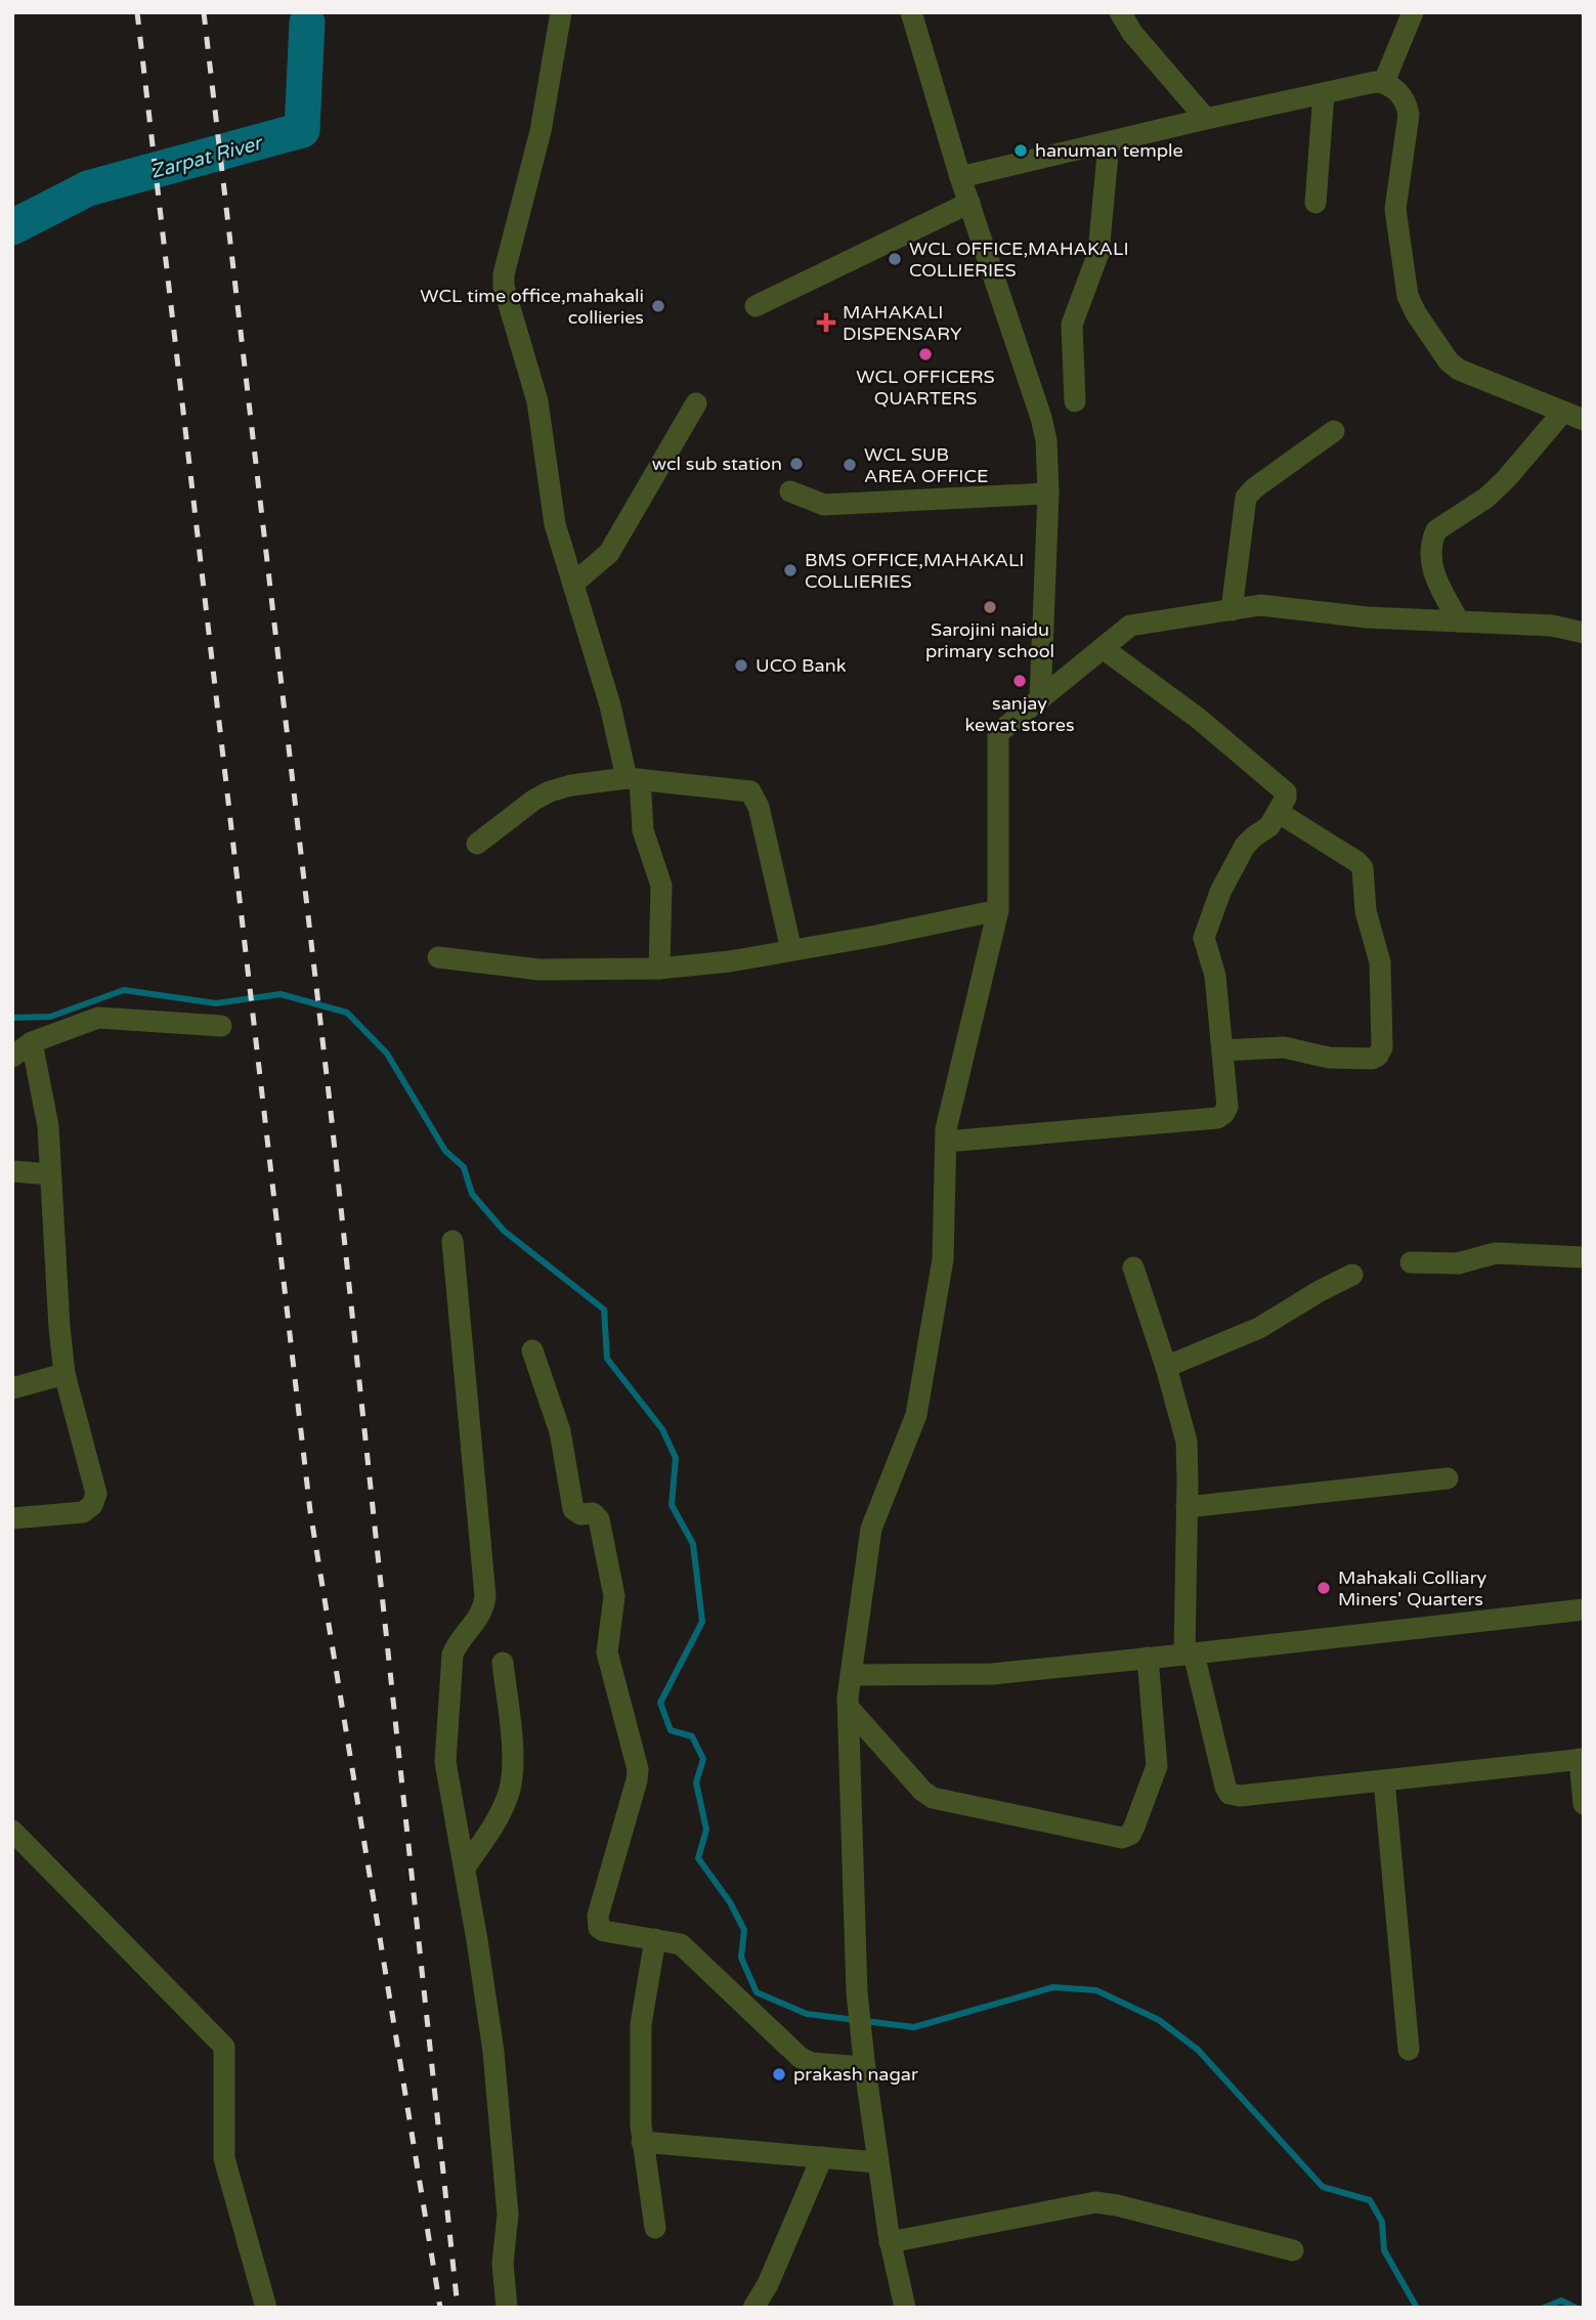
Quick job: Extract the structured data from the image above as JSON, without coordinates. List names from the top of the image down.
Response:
{
  "water": ["Zarpat River"],
  "places": {
    "other": [
      "hanuman temple",
      "WCL OFFICE,MAHAKALI COLLIERIES",
      "WCL time office,mahakali collieries",
      "WCL OFFICERS QUARTERS",
      "wcl sub station",
      "WCL SUB AREA OFFICE",
      "BMS OFFICE,MAHAKALI COLLIERIES",
      "Sarojini naidu primary school",
      "UCO Bank",
      "sanjay kewat stores",
      "Mahakali Colliary Miners' Quarters",
      "prakash nagar"
    ],
    "health": ["MAHAKALI DISPENSARY"]
  }
}
